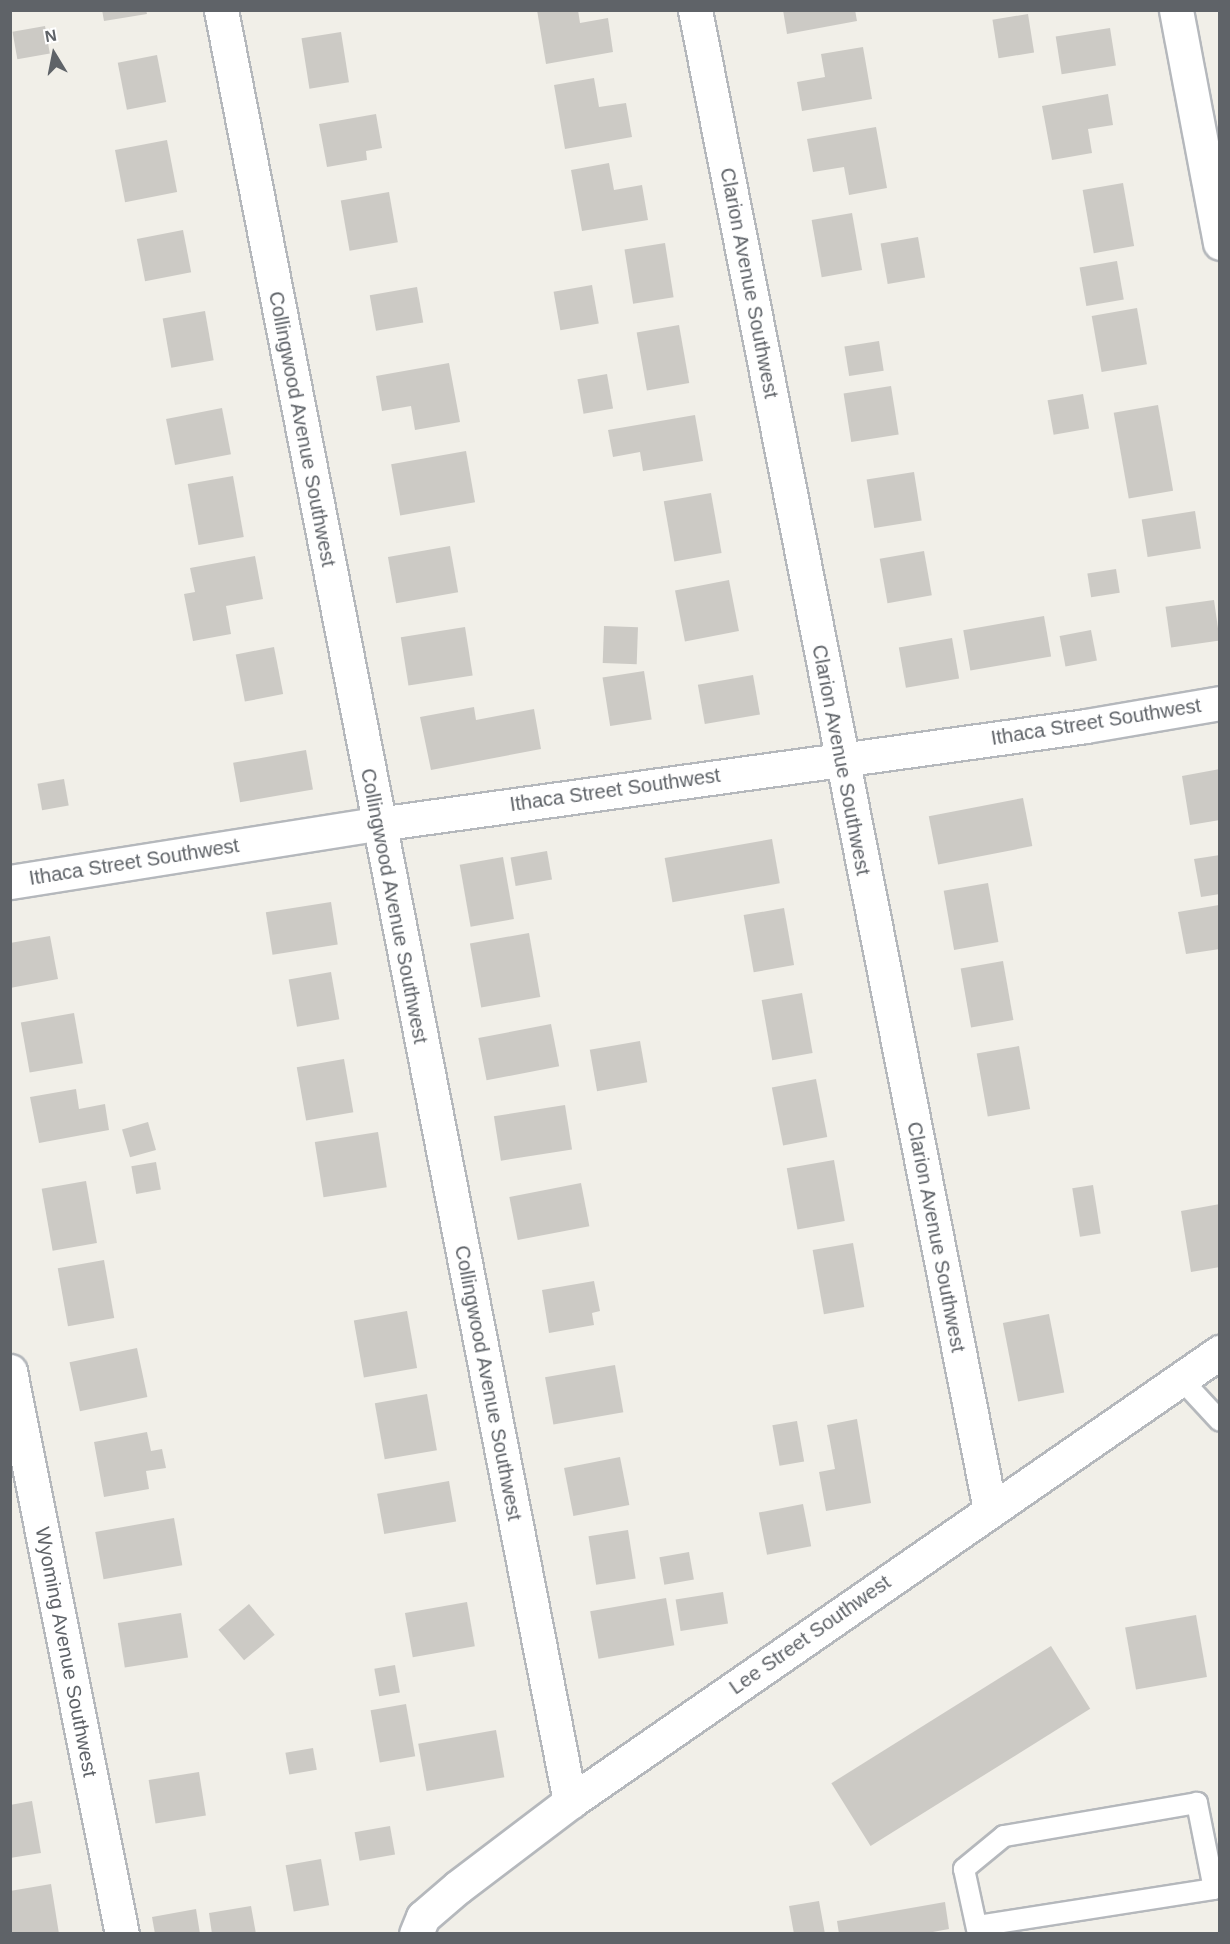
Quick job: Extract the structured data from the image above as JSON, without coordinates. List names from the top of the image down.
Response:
{
  "streets": {
    "street": [
      "Clarion Avenue Southwest",
      "Collingwood Avenue Southwest",
      "Ithaca Street Southwest",
      "Lee Street Southwest",
      "Wyoming Avenue Southwest"
    ]
  },
  "crossings": [
    ["Clarion Avenue Southwest", "Ithaca Street Southwest"],
    ["Clarion Avenue Southwest", "Lee Street Southwest"],
    ["Collingwood Avenue Southwest", "Ithaca Street Southwest"],
    ["Collingwood Avenue Southwest", "Lee Street Southwest"]
  ],
  "north": "top"
}
